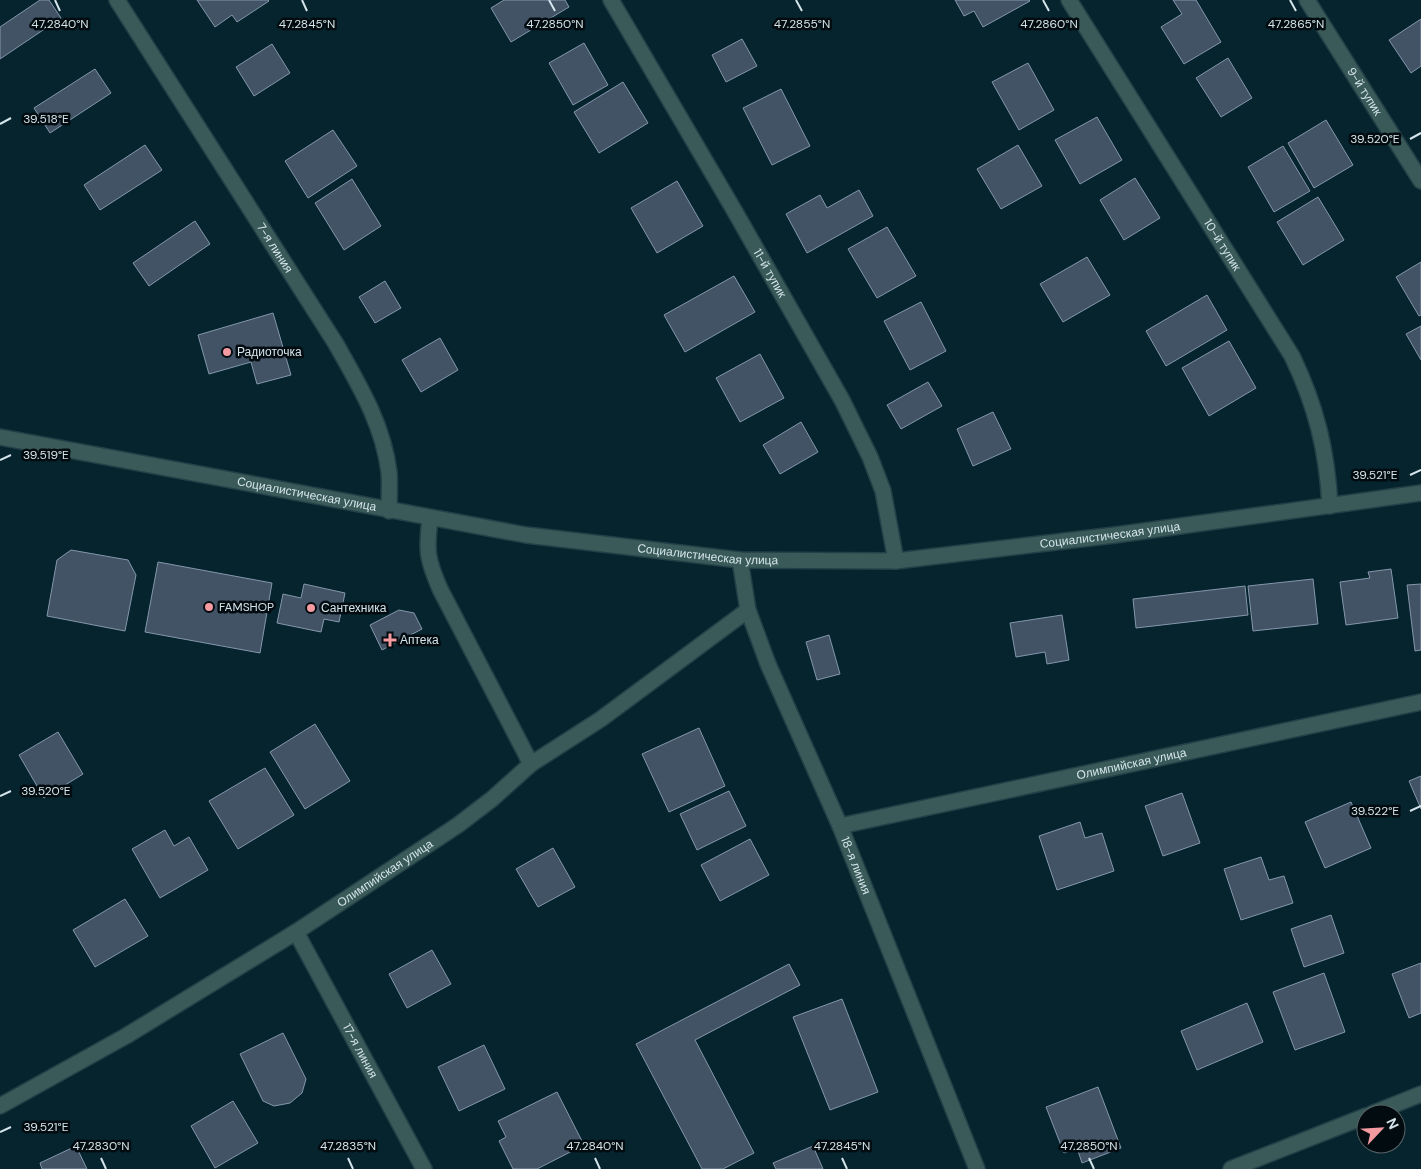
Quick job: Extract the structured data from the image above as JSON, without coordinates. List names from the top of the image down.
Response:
{
  "streets": {
    "street": [
      "9-й тупик",
      "10-й тупик",
      "7-я линия",
      "11-й тупик",
      "Социалистическая улица",
      "Олимпийская улица",
      "18-я линия",
      "17-я линия"
    ]
  },
  "crossings": [
    ["10-й тупик", "Социалистическая улица"],
    ["7-я линия", "Социалистическая улица"],
    ["11-й тупик", "Социалистическая улица"],
    ["Социалистическая улица", "18-я линия"],
    ["Олимпийская улица", "18-я линия"],
    ["Олимпийская улица", "17-я линия"]
  ],
  "places": {
    "other": ["Радиоточка", "FAMSHOP", "Сантехника"],
    "health": ["Аптека"]
  },
  "north": "top right",
  "coordinates": [
    "47.2840°N",
    "47.2845°N",
    "47.2850°N",
    "47.2855°N",
    "47.2860°N",
    "47.2865°N",
    "39.518°E",
    "39.520°E",
    "39.519°E",
    "39.521°E",
    "39.522°E",
    "47.2835°N",
    "47.2830°N"
  ]
}
